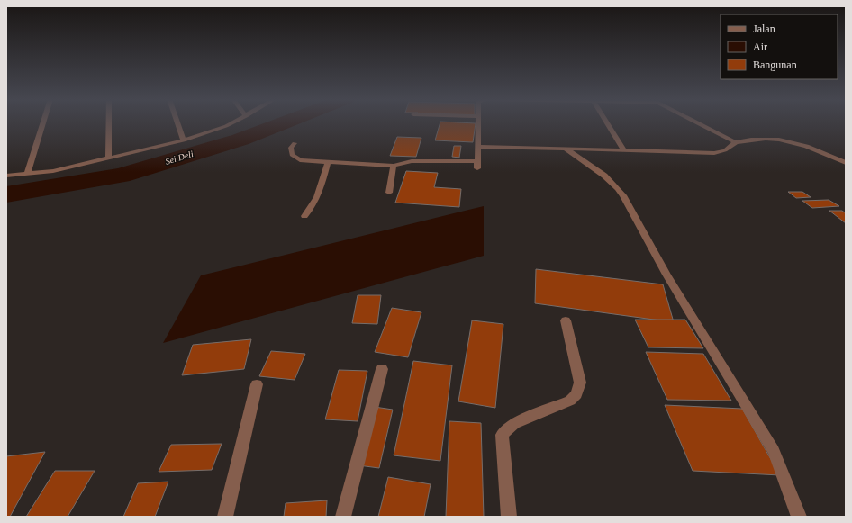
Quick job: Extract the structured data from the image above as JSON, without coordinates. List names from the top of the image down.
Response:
{
  "water": ["Sei Deli"],
  "legend": ["Jalan", "Air", "Bangunan"]
}
